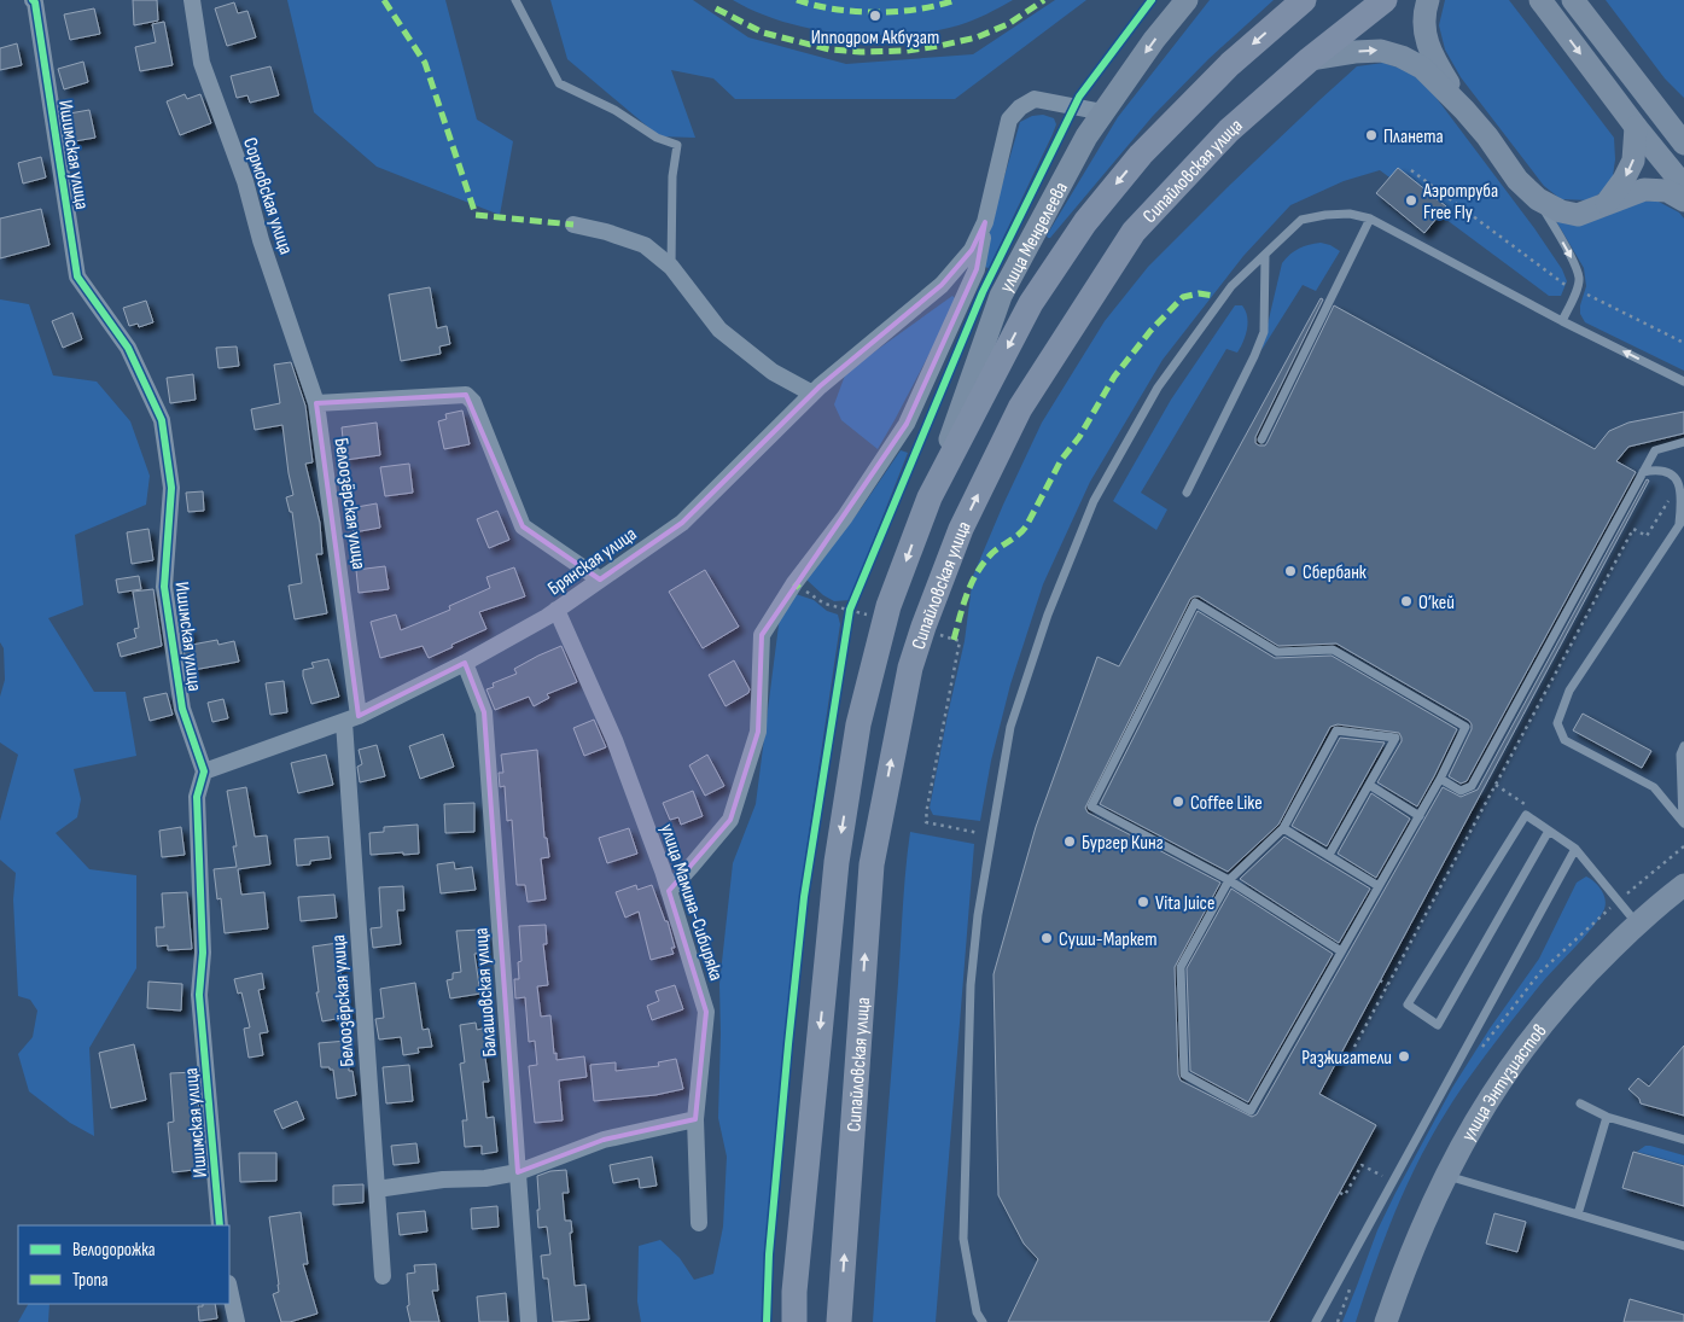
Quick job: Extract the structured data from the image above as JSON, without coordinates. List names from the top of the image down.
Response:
{
  "streets": {
    "main road": ["Сипайловская улица", "улица Менделеева", "улица Энтузиастов"],
    "street": [
      "Ишимская улица",
      "Сормовская улица",
      "Белоозёрская улица",
      "Брянская улица",
      "улица Мамина-Сибиряка",
      "Балашовская улица"
    ]
  },
  "crossings": [
    ["Ишимская улица", "Брянская улица"],
    ["Сипайловская улица", "улица Менделеева"],
    ["Сормовская улица", "Белоозёрская улица"],
    ["Белоозёрская улица", "Брянская улица"],
    ["Брянская улица", "улица Мамина-Сибиряка"],
    ["Брянская улица", "Балашовская улица"]
  ],
  "places": [
    "Ипподром Акбузат",
    "Планета",
    "Аэротруба Free Fly",
    "Сбербанк",
    "О’кей",
    "Coffee Like",
    "Бургер Кинг",
    "Vita Juice",
    "Суши-Маркет",
    "Разжигатели"
  ],
  "legend": ["Велодорожка", "Тропа"]
}
